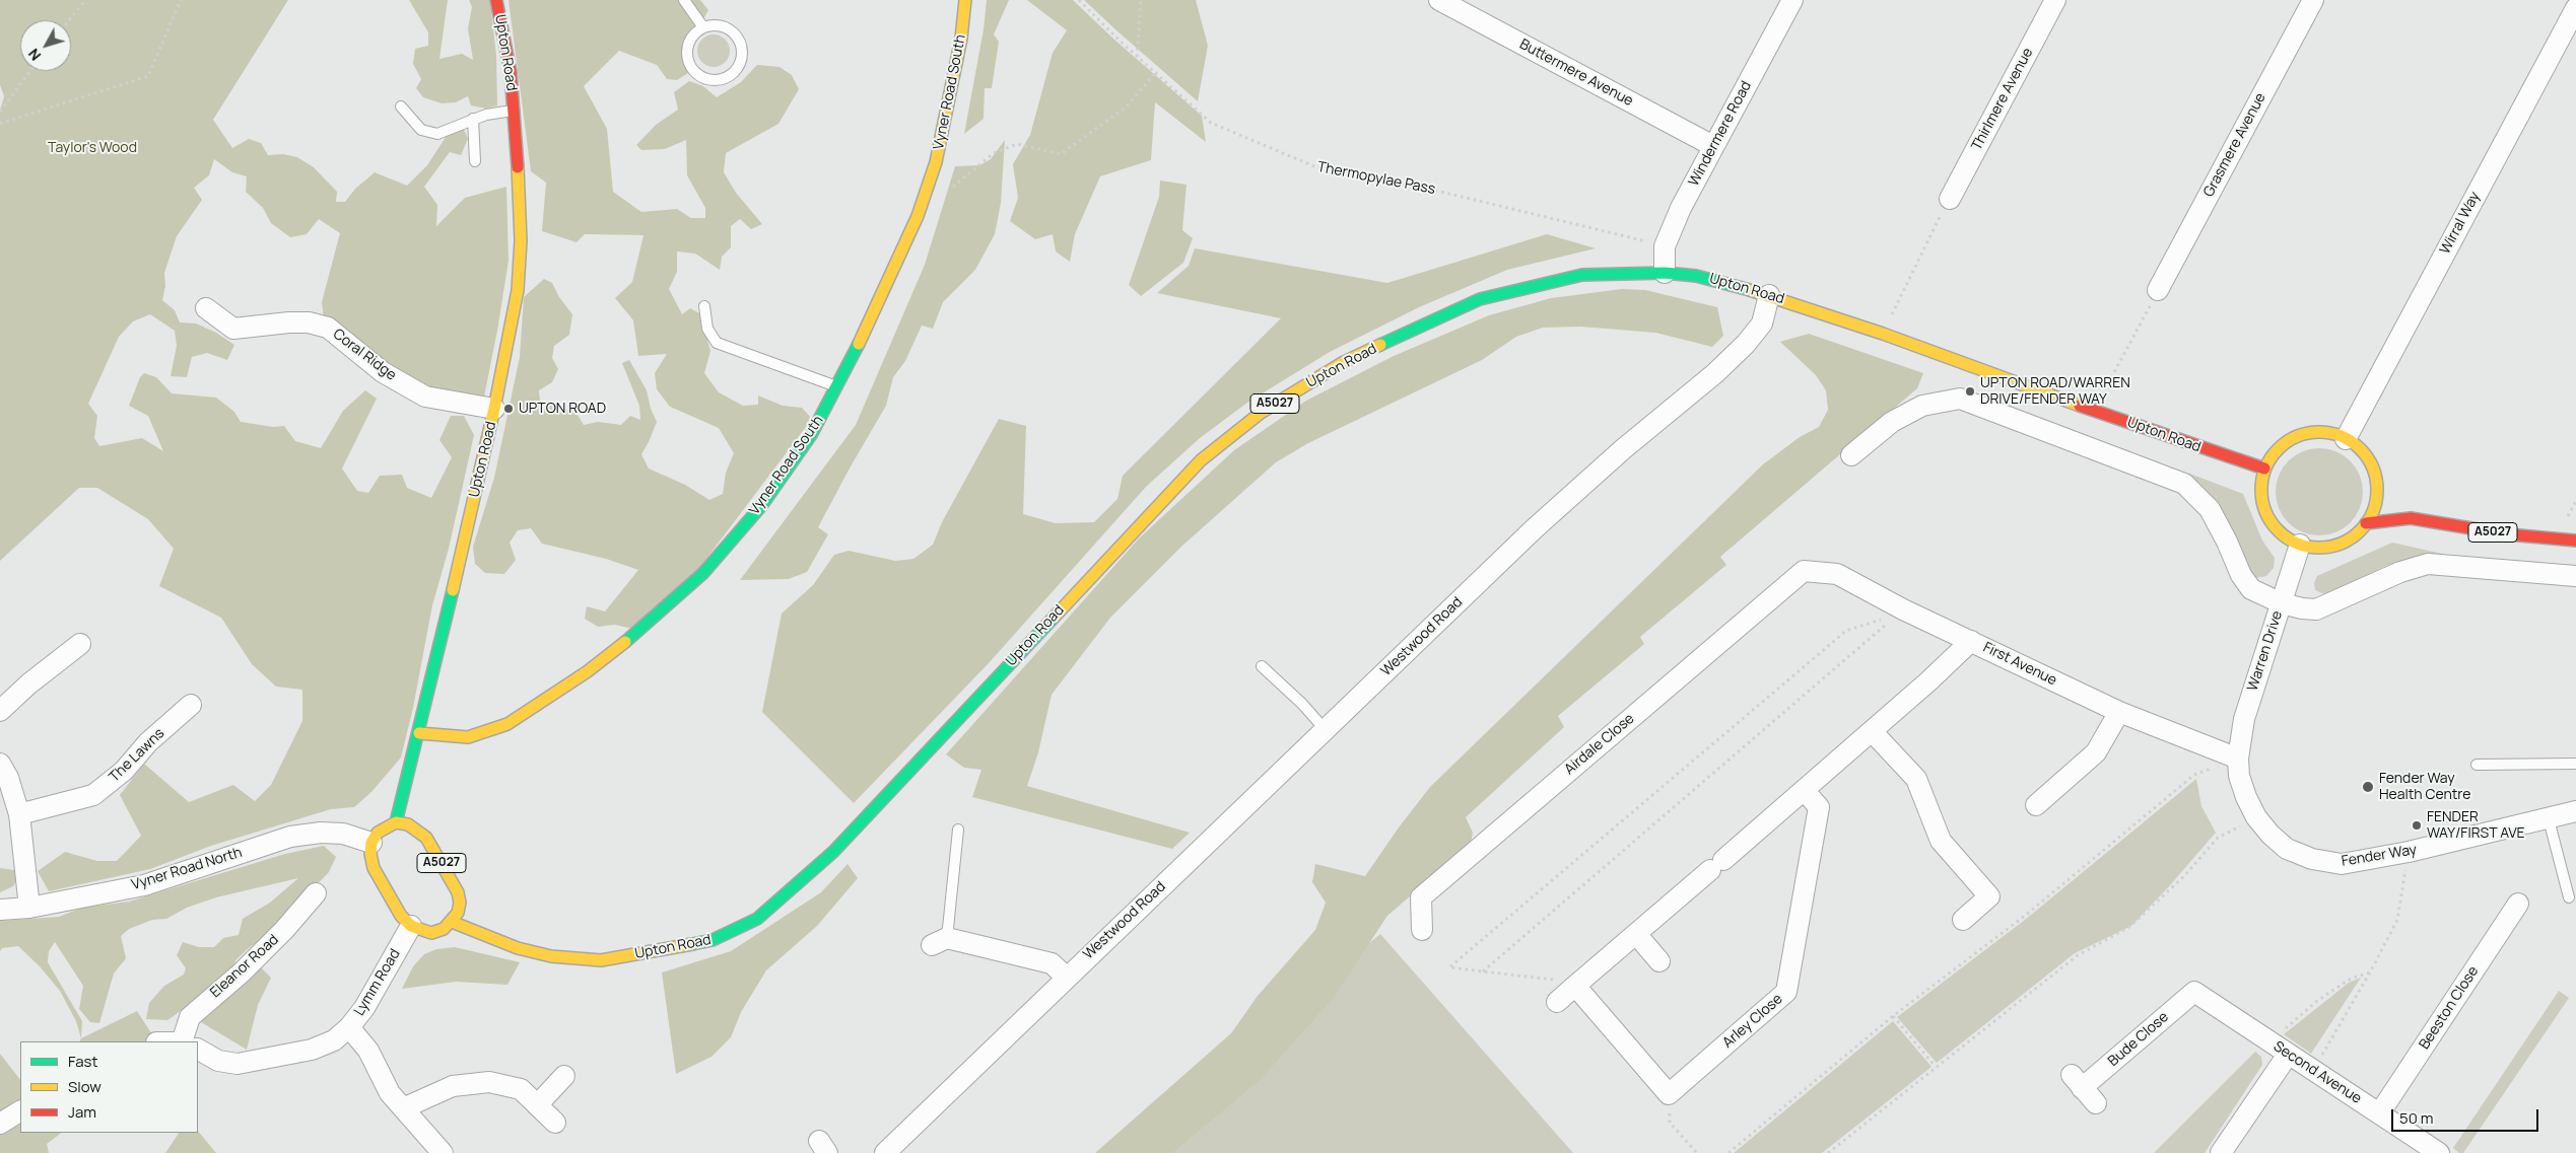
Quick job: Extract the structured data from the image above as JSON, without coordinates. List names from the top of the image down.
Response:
{
  "streets": {
    "main road": ["Upton Road", "Vyner Road South", "A5027"],
    "street": [
      "Buttermere Avenue",
      "Thirlmere Avenue",
      "Windermere Road",
      "Grasmere Avenue",
      "Wirral Way",
      "Coral Ridge",
      "Westwood Road",
      "Warren Drive",
      "First Avenue",
      "Airdale Close",
      "The Lawns",
      "Fender Way",
      "Vyner Road North",
      "Eleanor Road",
      "Lymm Road",
      "Beeston Close",
      "Arley Close",
      "Bude Close",
      "Second Avenue"
    ],
    "path": ["Thermopylae Pass"]
  },
  "crossings": [
    ["Upton Road", "Vyner Road South"],
    ["Upton Road", "Windermere Road"],
    ["Upton Road", "Wirral Way"],
    ["Upton Road", "Coral Ridge"],
    ["Upton Road", "A5027"],
    ["Upton Road", "Westwood Road"],
    ["Upton Road", "Warren Drive"],
    ["Buttermere Avenue", "Windermere Road"],
    ["Windermere Road", "Thermopylae Pass"],
    ["Wirral Way", "A5027"],
    ["Wirral Way", "Warren Drive"],
    ["A5027", "Warren Drive"],
    ["Warren Drive", "First Avenue"],
    ["Warren Drive", "Fender Way"],
    ["First Avenue", "Airdale Close"],
    ["First Avenue", "Fender Way"],
    ["Beeston Close", "Second Avenue"],
    ["Bude Close", "Second Avenue"]
  ],
  "parks": ["Taylor's Wood"],
  "places": [
    "UPTON ROAD/WARREN DRIVE/FENDER WAY",
    "UPTON ROAD",
    "Fender Way Health Centre",
    "FENDER WAY/FIRST AVE"
  ],
  "legend": ["Fast", "Slow", "Jam"],
  "scale_bar": "50 m",
  "north": "bottom left"
}
